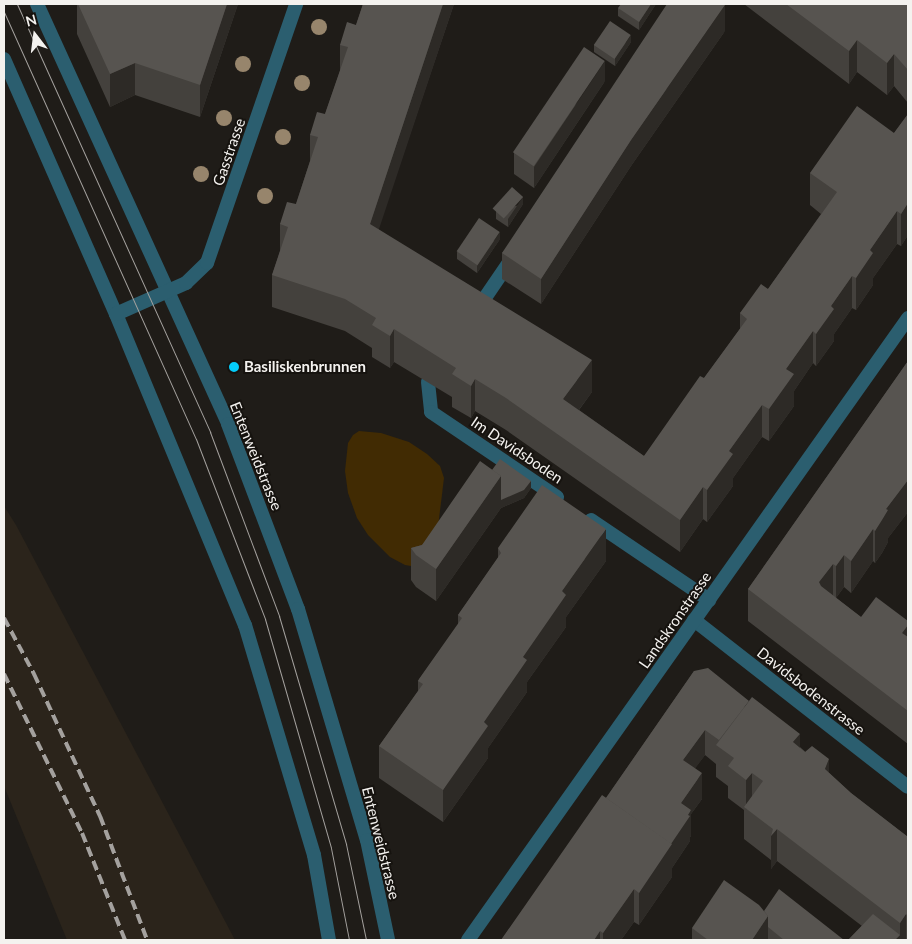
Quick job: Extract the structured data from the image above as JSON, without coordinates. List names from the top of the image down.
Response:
{
  "streets": {
    "street": [
      "Gasstrasse",
      "Im Davidsboden",
      "Entenweidstrasse",
      "Landskronstrasse",
      "Davidsbodenstrasse"
    ]
  },
  "crossings": [
    ["Gasstrasse", "Entenweidstrasse"],
    ["Im Davidsboden", "Landskronstrasse"],
    ["Landskronstrasse", "Davidsbodenstrasse"]
  ],
  "places": ["Basiliskenbrunnen"],
  "north": "top"
}
